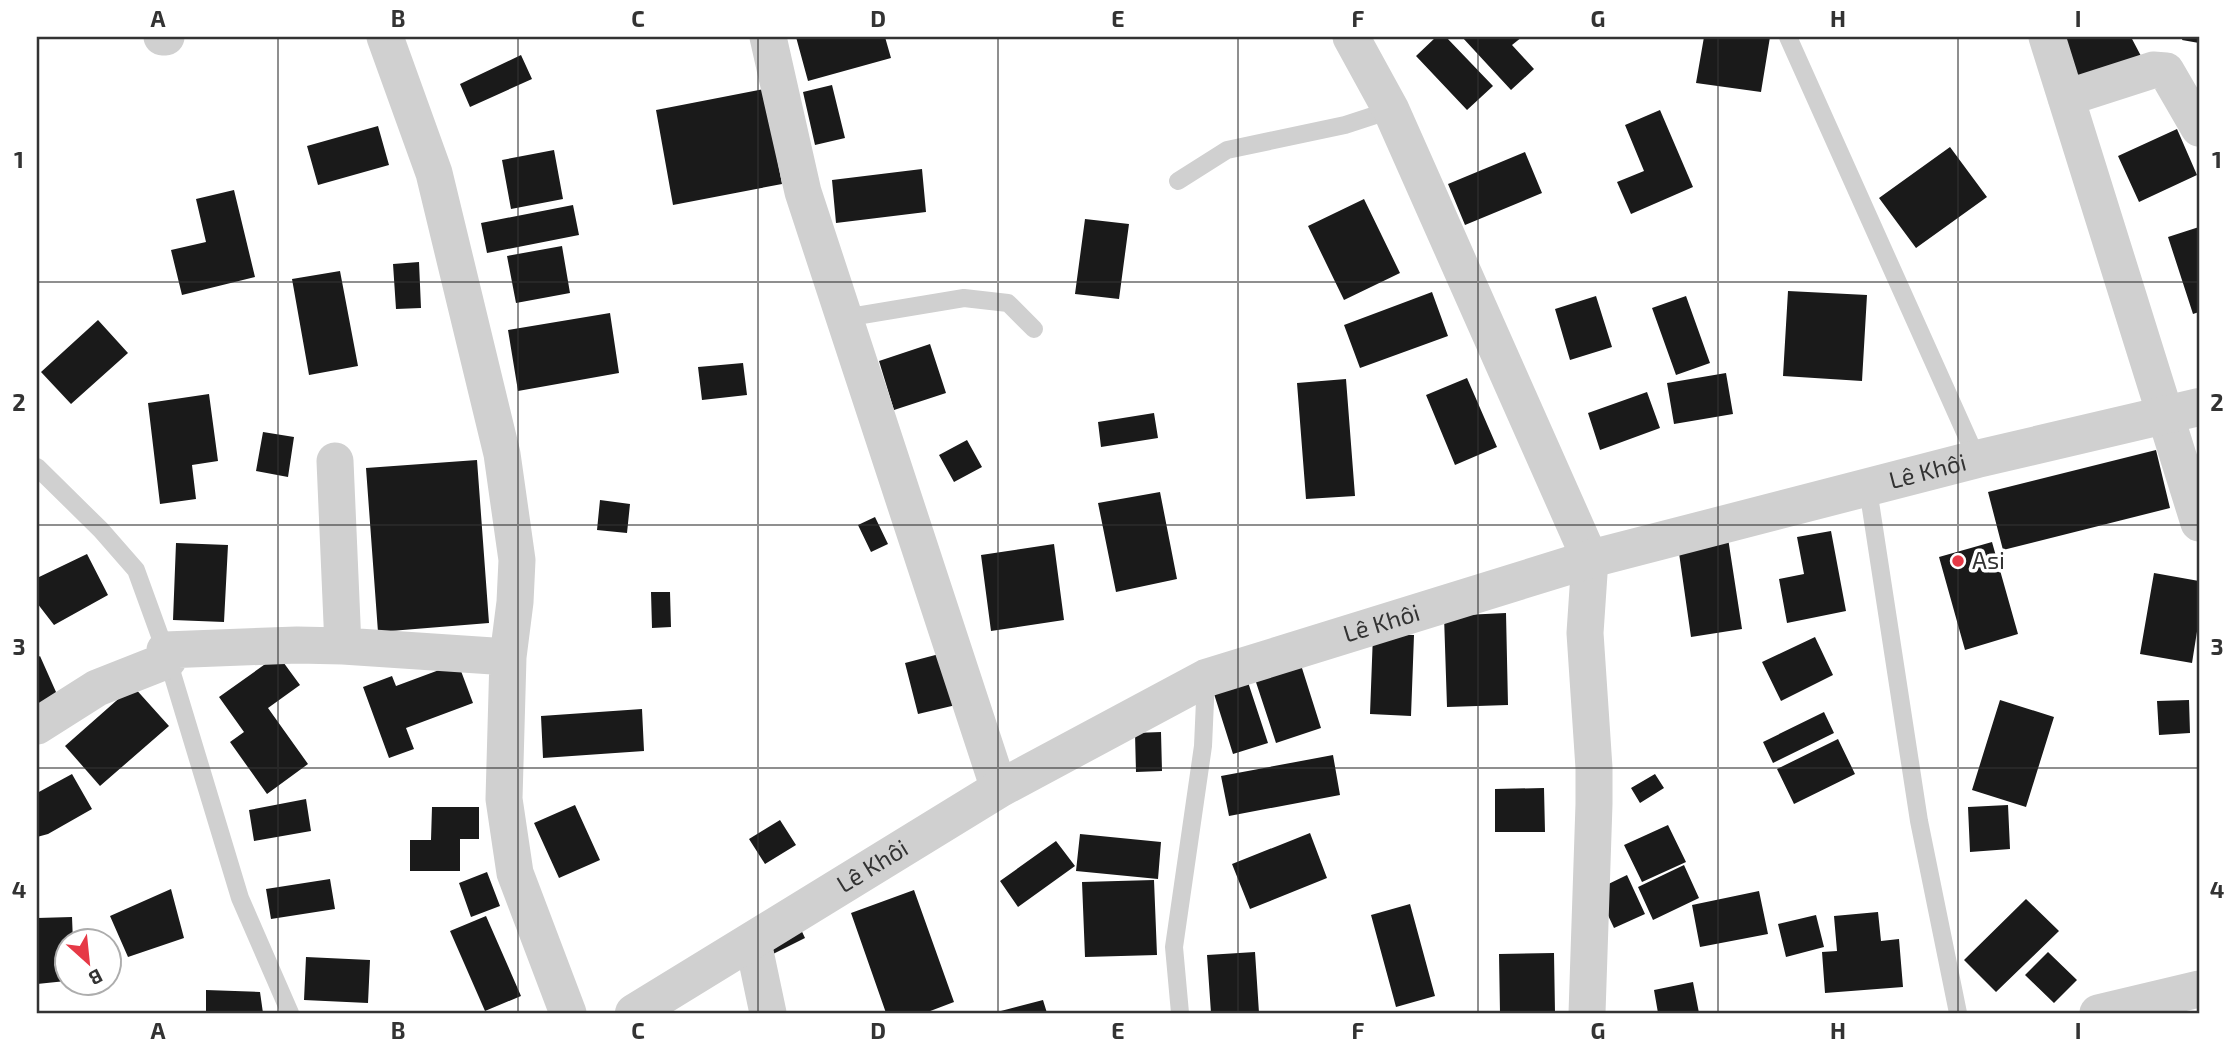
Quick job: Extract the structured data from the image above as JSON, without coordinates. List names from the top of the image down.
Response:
{
  "streets": {
    "street": ["Lê Khôi"]
  },
  "places": ["Asi"],
  "north": "bottom right",
  "grid": {
    "columns": [
      "A",
      "B",
      "C",
      "D",
      "E",
      "F",
      "G",
      "H",
      "I"
    ],
    "rows": [
      "1",
      "2",
      "3",
      "4"
    ]
  }
}
